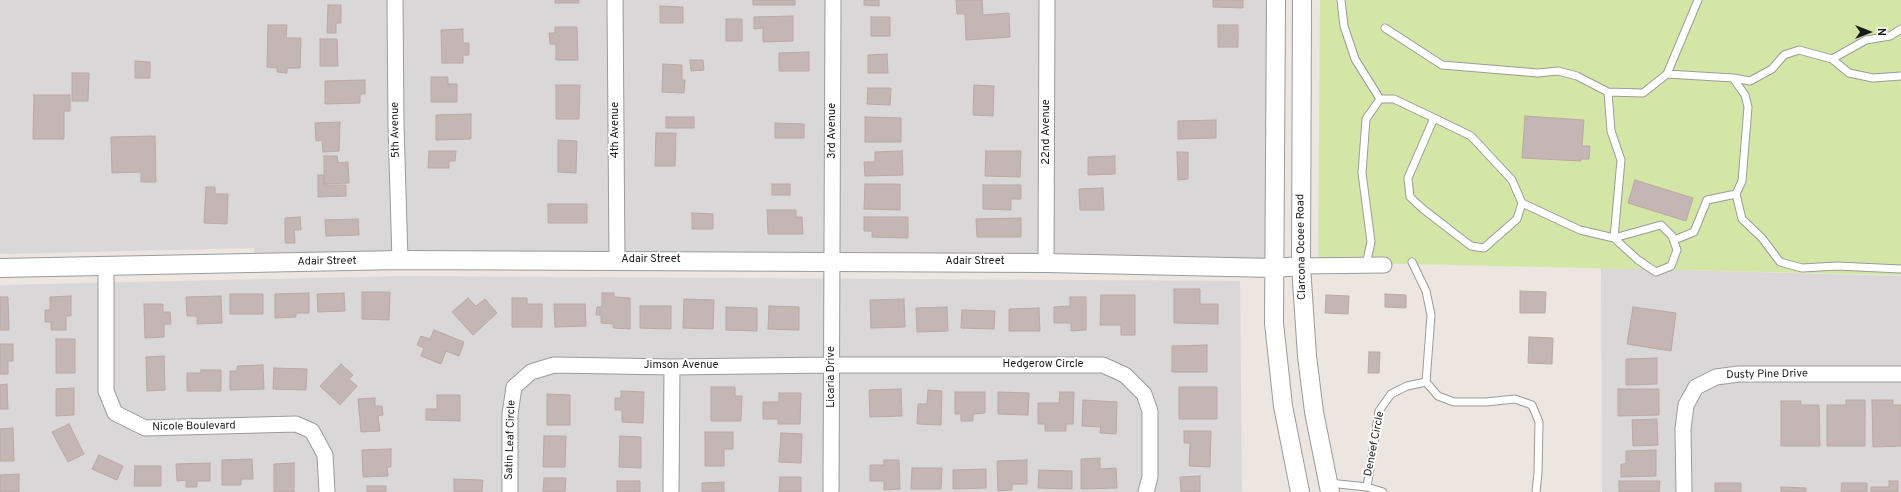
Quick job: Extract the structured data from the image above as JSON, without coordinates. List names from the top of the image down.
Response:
{
  "streets": {
    "street": [
      "5th Avenue",
      "4th Avenue",
      "3rd Avenue",
      "22nd Avenue",
      "Clarcona Ocoee Road",
      "Adair Street",
      "Hedgerow Circle",
      "Jimson Avenue",
      "Dusty Pine Drive",
      "Licaria Drive",
      "Nicole Boulevard",
      "Satin Leaf Circle"
    ],
    "lane": ["Deneef Circle"]
  },
  "crossings": [
    ["5th Avenue", "Adair Street"],
    ["4th Avenue", "Adair Street"],
    ["3rd Avenue", "Adair Street"],
    ["3rd Avenue", "Licaria Drive"],
    ["22nd Avenue", "Adair Street"],
    ["Clarcona Ocoee Road", "Adair Street"],
    ["Adair Street", "Licaria Drive"],
    ["Adair Street", "Nicole Boulevard"],
    ["Hedgerow Circle", "Jimson Avenue"],
    ["Hedgerow Circle", "Licaria Drive"],
    ["Jimson Avenue", "Licaria Drive"],
    ["Jimson Avenue", "Satin Leaf Circle"]
  ],
  "north": "right"
}
